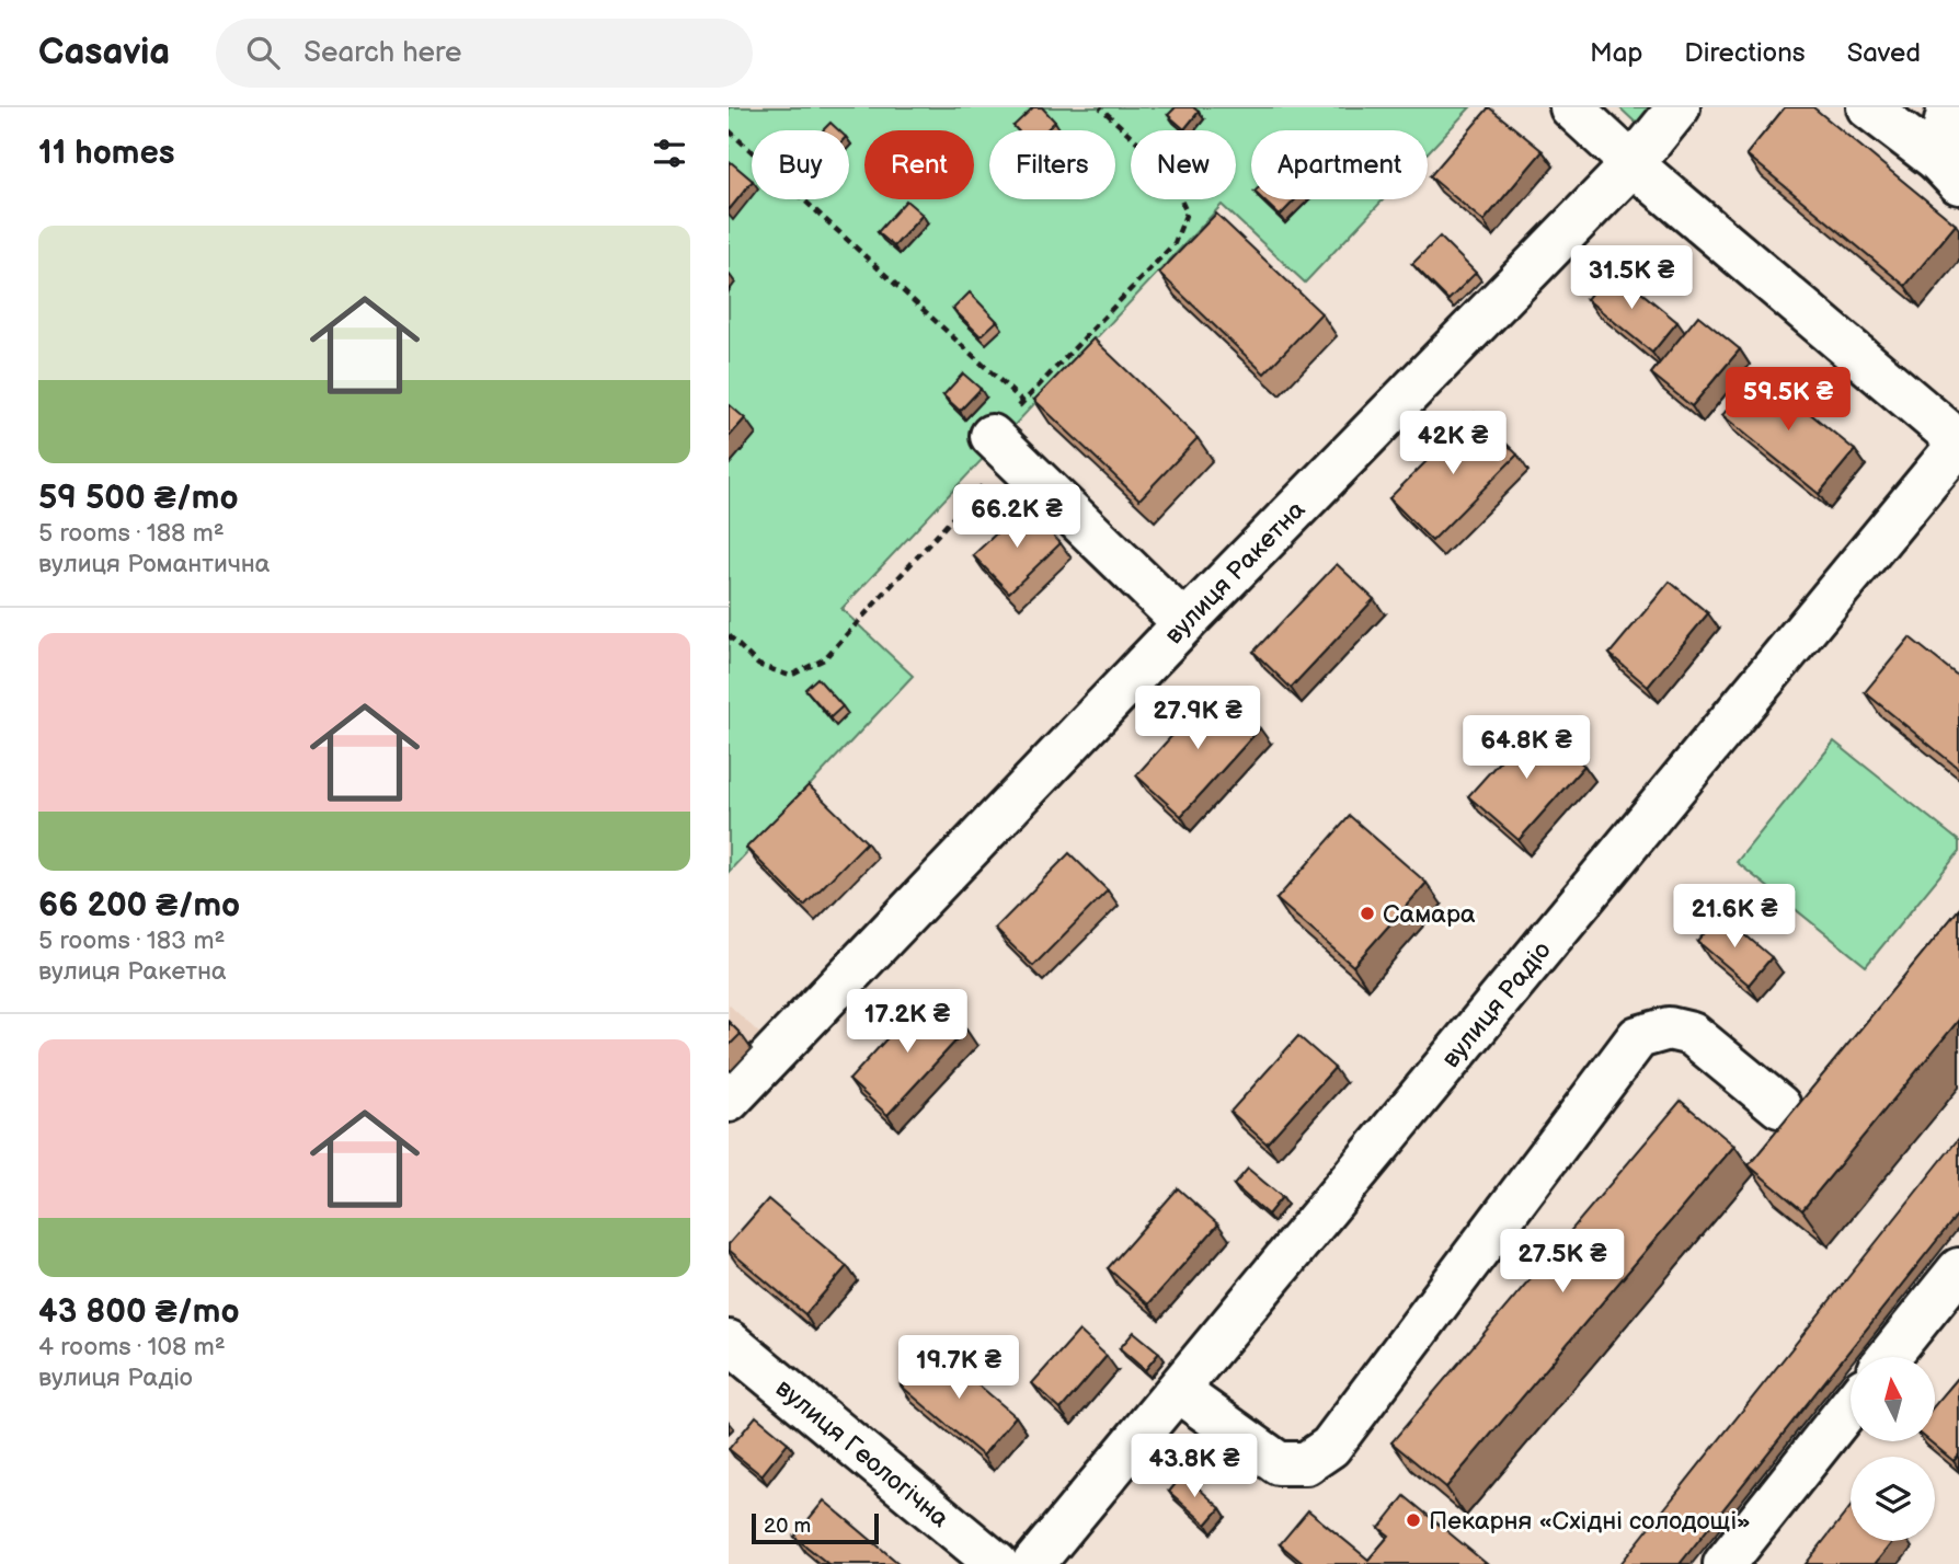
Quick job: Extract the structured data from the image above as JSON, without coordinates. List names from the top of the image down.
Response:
{
  "streets": {
    "street": ["вулиця Ракетна", "вулиця Радіо", "вулиця Геологічна"]
  },
  "places": ["Самара", "Пекарня «Східні солодощі»"],
  "scale_bar": "20 m",
  "north": "top",
  "page": {
    "header": "Casavia",
    "search": "Search here",
    "nav": ["Map", "Directions", "Saved"],
    "heading": "11 homes",
    "chip": [
      "Buy",
      "Rent",
      "Filters",
      "New",
      "Apartment"
    ],
    "list": [
      {
        "name": "59 500 ₴/mo",
        "note": "5 rooms · 188 m² · вулиця Романтична"
      },
      {
        "name": "66 200 ₴/mo",
        "note": "5 rooms · 183 m² · вулиця Ракетна"
      },
      {
        "name": "43 800 ₴/mo",
        "note": "4 rooms · 108 m² · вулиця Радіо"
      }
    ],
    "price": [
      "31.5K ₴",
      "59.5K ₴",
      "42K ₴",
      "66.2K ₴",
      "27.9K ₴",
      "64.8K ₴",
      "21.6K ₴",
      "17.2K ₴",
      "27.5K ₴",
      "19.7K ₴",
      "43.8K ₴"
    ],
    "scale": "20 m"
  }
}
